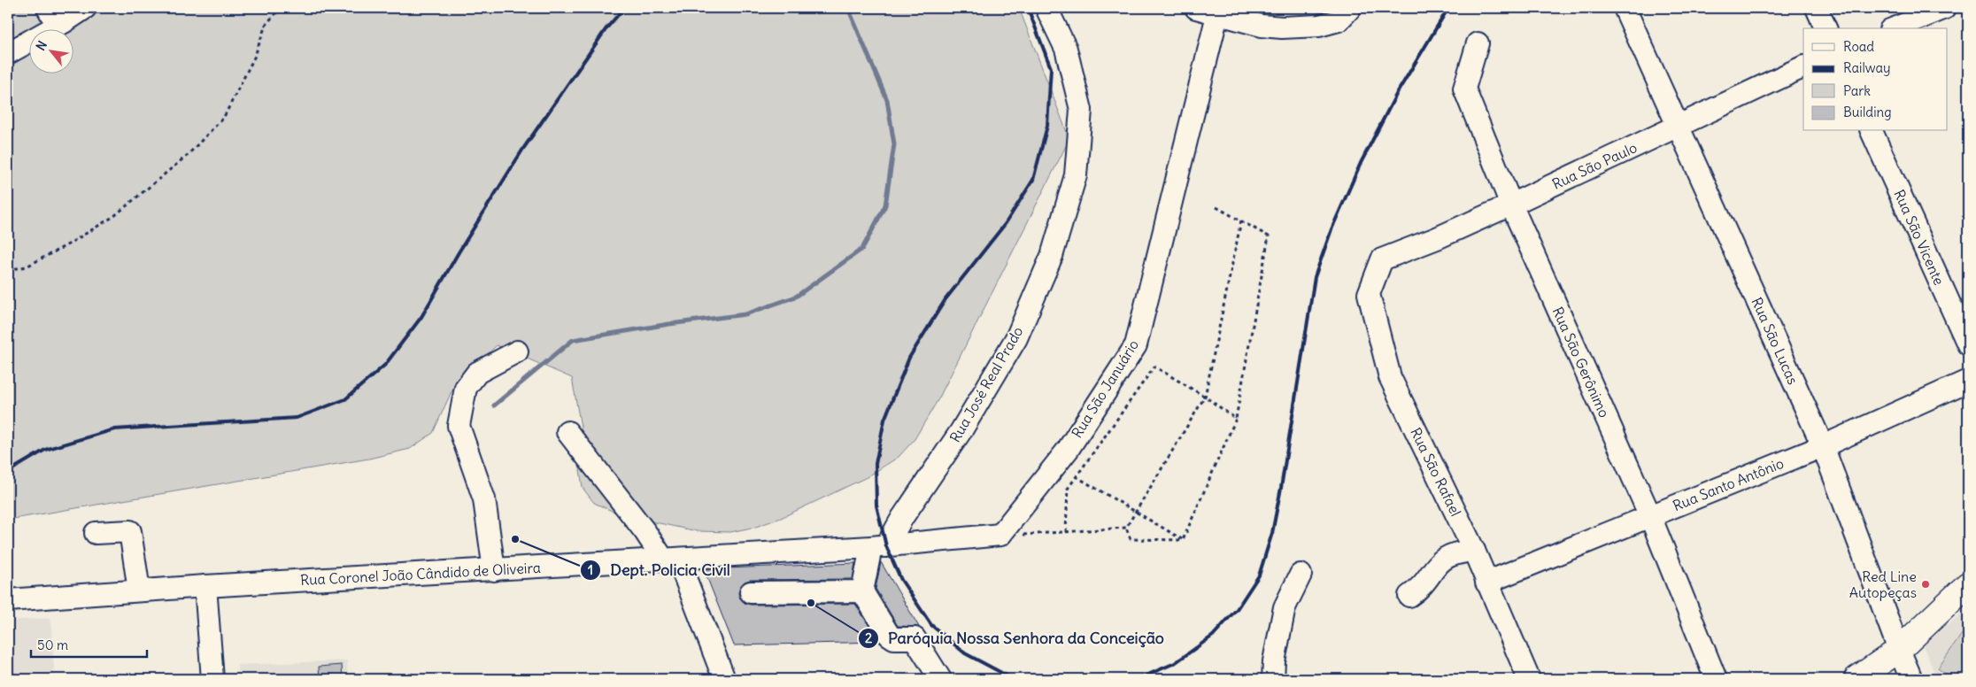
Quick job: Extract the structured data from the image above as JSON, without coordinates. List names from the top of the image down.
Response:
{
  "streets": {
    "street": [
      "Rua São Paulo",
      "Rua São Vicente",
      "Rua São Lucas",
      "Rua São Gerônimo",
      "Rua José Real Prado",
      "Rua São Januário",
      "Rua São Rafael",
      "Rua Santo Antônio",
      "Rua Coronel João Cândido de Oliveira"
    ]
  },
  "crossings": [
    ["Rua São Paulo", "Rua São Lucas"],
    ["Rua São Paulo", "Rua São Gerônimo"],
    ["Rua São Paulo", "Rua São Rafael"],
    ["Rua São Lucas", "Rua Santo Antônio"],
    ["Rua São Gerônimo", "Rua Santo Antônio"],
    ["Rua José Real Prado", "Rua Coronel João Cândido de Oliveira"],
    ["Rua São Rafael", "Rua Santo Antônio"]
  ],
  "places": ["Dept. Policia Civil", "Red Line Autopeças", "Paróquia Nossa Senhora da Conceição"],
  "legend": [
    "Road",
    "Railway",
    "Park",
    "Building"
  ],
  "scale_bar": "50 m",
  "north": "top left"
}
